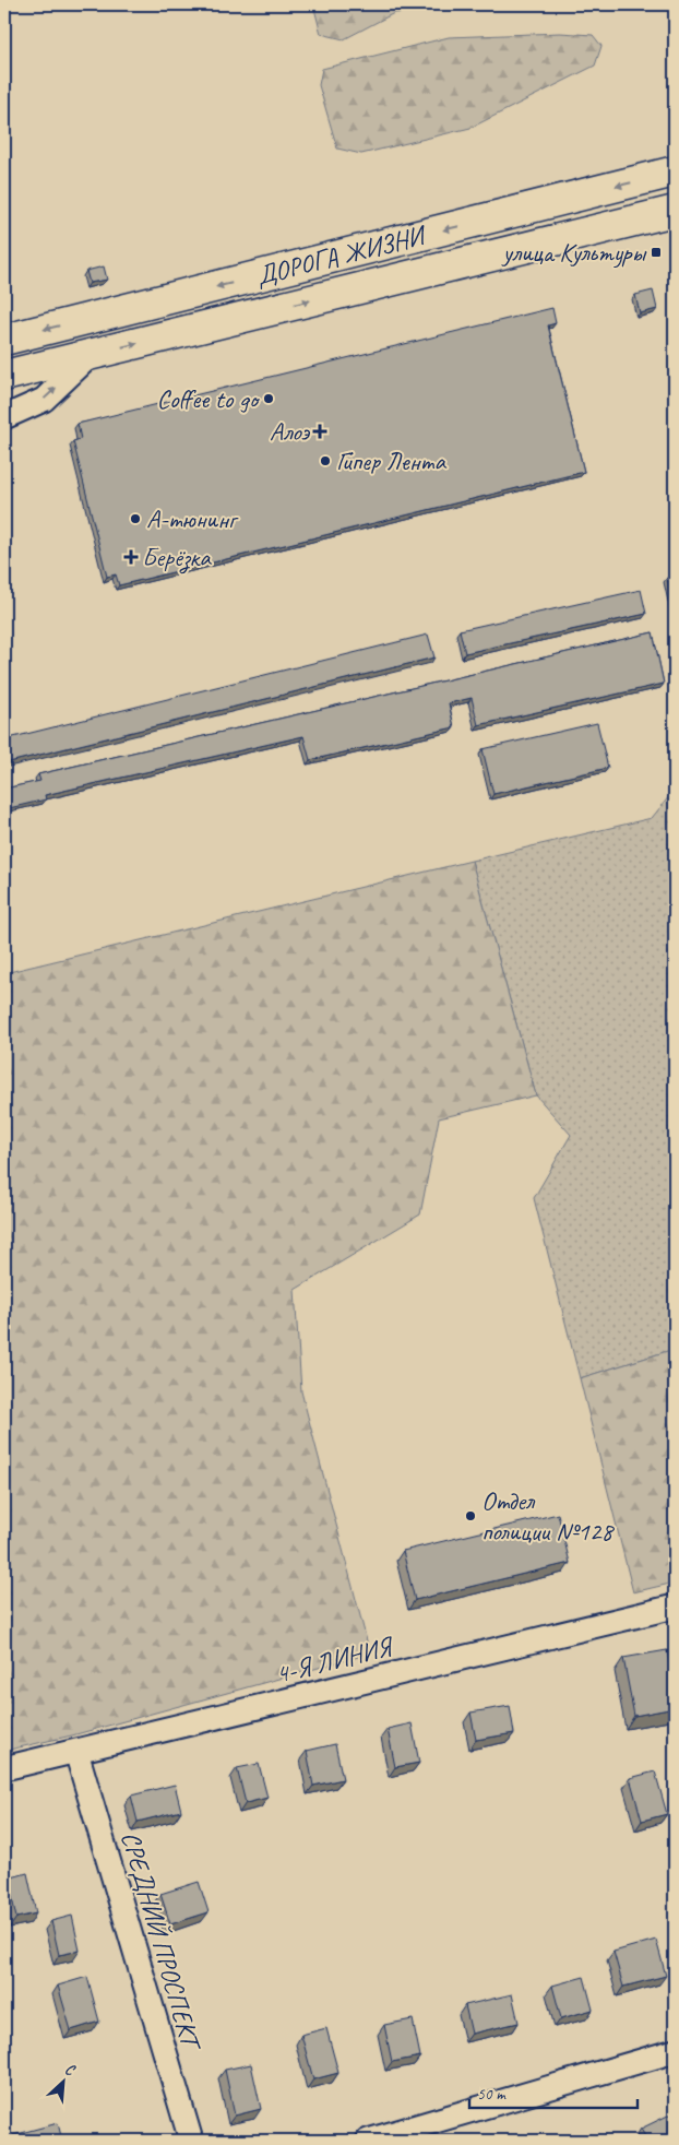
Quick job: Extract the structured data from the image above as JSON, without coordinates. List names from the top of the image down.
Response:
{
  "streets": {
    "main road": ["ДОРОГА ЖИЗНИ"],
    "street": ["4-Я ЛИНИЯ", "СРЕДНИЙ ПРОСПЕКТ"]
  },
  "crossings": [
    ["4-Я ЛИНИЯ", "СРЕДНИЙ ПРОСПЕКТ"]
  ],
  "places": {
    "transit": ["улица Культуры"],
    "other": [
      "Coffee to go",
      "Гипер Лента",
      "А-тюнинг",
      "Отдел полиции №128"
    ],
    "health": ["Алоэ", "Берёзка"]
  },
  "scale_bar": "50 m",
  "north": "top right"
}
